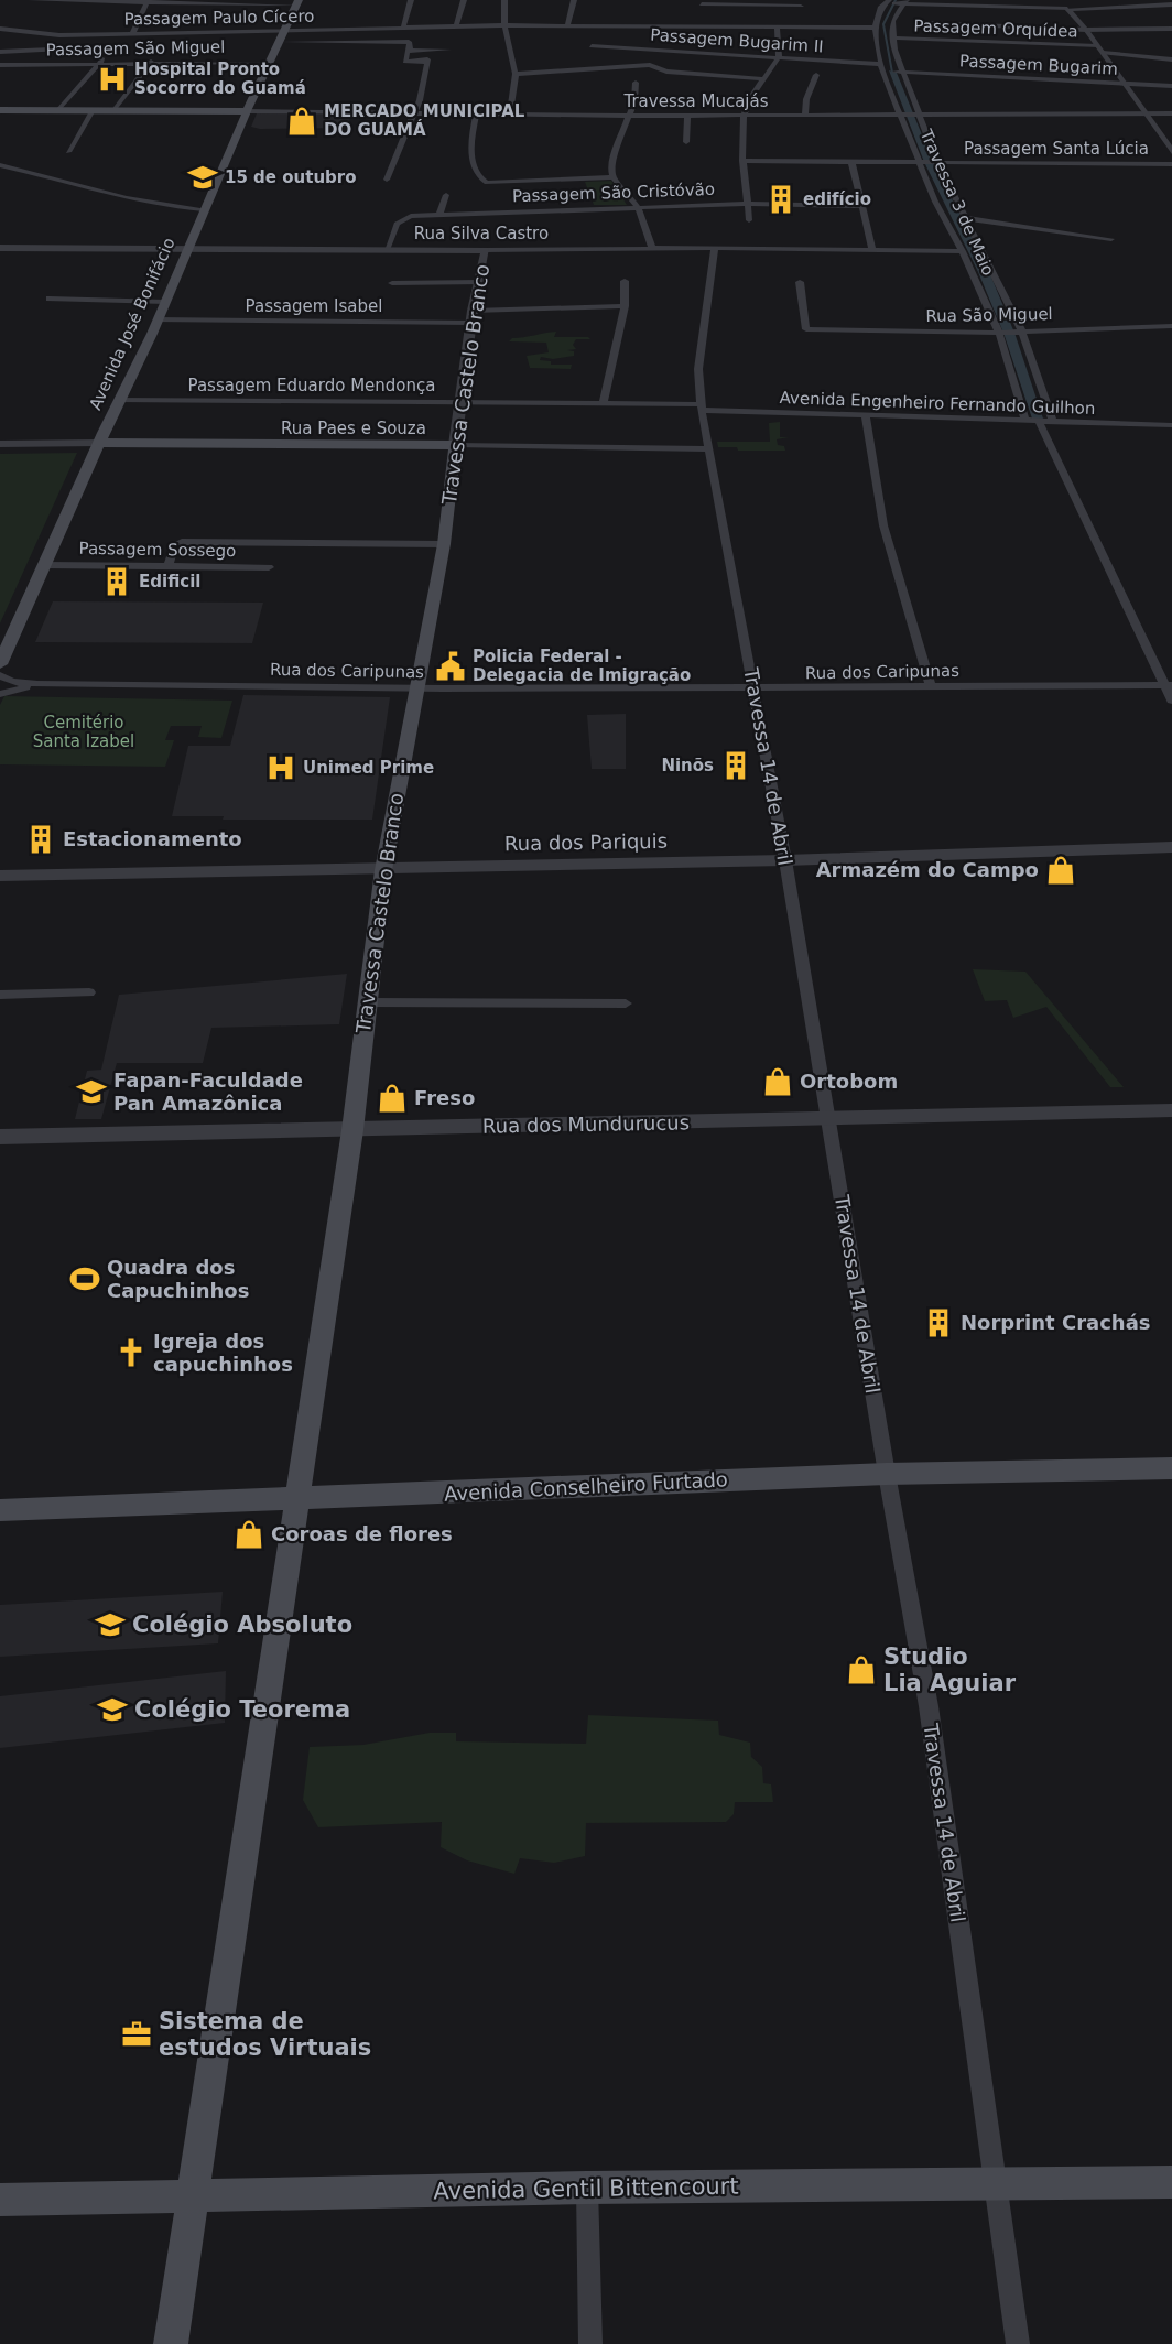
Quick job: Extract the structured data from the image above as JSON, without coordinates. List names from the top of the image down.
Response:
{
  "streets": {
    "main road": [
      "Avenida José Bonifácio",
      "Travessa Castelo Branco",
      "Rua Paes e Souza",
      "Avenida Conselheiro Furtado",
      "Avenida Gentil Bittencourt"
    ],
    "street": [
      "Passagem Paulo Cícero",
      "Passagem Orquídea",
      "Passagem Bugarim II",
      "Passagem São Miguel",
      "Passagem Bugarim",
      "Travessa Mucajás",
      "Passagem Santa Lúcia",
      "Passagem São Cristóvão",
      "Travessa 3 de Maio",
      "Rua Silva Castro",
      "Passagem Isabel",
      "Rua São Miguel",
      "Passagem Eduardo Mendonça",
      "Avenida Engenheiro Fernando Guilhon",
      "Passagem Sossego",
      "Rua dos Caripunas",
      "Travessa 14 de Abril",
      "Rua dos Pariquis",
      "Rua dos Mundurucus"
    ]
  },
  "crossings": [
    ["Passagem Paulo Cícero", "Travessa 3 de Maio"],
    ["Passagem Paulo Cícero", "Avenida José Bonifácio"],
    ["Passagem Orquídea", "Travessa 3 de Maio"],
    ["Passagem Bugarim II", "Travessa 3 de Maio"],
    ["Passagem São Miguel", "Avenida José Bonifácio"],
    ["Passagem Bugarim", "Travessa 3 de Maio"],
    ["Travessa Mucajás", "Travessa 3 de Maio"],
    ["Travessa Mucajás", "Avenida José Bonifácio"],
    ["Passagem Santa Lúcia", "Travessa 3 de Maio"],
    ["Passagem São Cristóvão", "Rua Silva Castro"],
    ["Travessa 3 de Maio", "Rua Silva Castro"],
    ["Travessa 3 de Maio", "Rua São Miguel"],
    ["Travessa 3 de Maio", "Avenida Engenheiro Fernando Guilhon"],
    ["Rua Silva Castro", "Avenida José Bonifácio"],
    ["Rua Silva Castro", "Travessa Castelo Branco"],
    ["Rua Silva Castro", "Travessa 14 de Abril"],
    ["Passagem Isabel", "Avenida José Bonifácio"],
    ["Passagem Isabel", "Travessa Castelo Branco"],
    ["Avenida José Bonifácio", "Passagem Eduardo Mendonça"],
    ["Avenida José Bonifácio", "Rua Paes e Souza"],
    ["Avenida José Bonifácio", "Passagem Sossego"],
    ["Travessa Castelo Branco", "Passagem Eduardo Mendonça"],
    ["Travessa Castelo Branco", "Rua Paes e Souza"],
    ["Travessa Castelo Branco", "Rua dos Caripunas"],
    ["Travessa Castelo Branco", "Rua dos Pariquis"],
    ["Travessa Castelo Branco", "Rua dos Mundurucus"],
    ["Travessa Castelo Branco", "Avenida Conselheiro Furtado"],
    ["Travessa Castelo Branco", "Avenida Gentil Bittencourt"],
    ["Passagem Eduardo Mendonça", "Avenida Engenheiro Fernando Guilhon"],
    ["Passagem Eduardo Mendonça", "Travessa 14 de Abril"],
    ["Avenida Engenheiro Fernando Guilhon", "Travessa 14 de Abril"],
    ["Rua Paes e Souza", "Travessa 14 de Abril"],
    ["Rua dos Caripunas", "Travessa 14 de Abril"],
    ["Travessa 14 de Abril", "Rua dos Pariquis"],
    ["Travessa 14 de Abril", "Rua dos Mundurucus"],
    ["Travessa 14 de Abril", "Avenida Conselheiro Furtado"],
    ["Travessa 14 de Abril", "Avenida Gentil Bittencourt"]
  ],
  "parks": ["Cemitério Santa Izabel"],
  "places": {
    "hospital": ["Hospital Pronto Socorro do Guamá", "Unimed Prime"],
    "shop": [
      "MERCADO MUNICIPAL DO GUAMÁ",
      "Armazém do Campo",
      "Ortobom",
      "Freso",
      "Coroas de flores",
      "Studio Lia Aguiar"
    ],
    "school or university": [
      "15 de outubro",
      "Fapan-Faculdade Pan Amazônica",
      "Colégio Absoluto",
      "Colégio Teorema"
    ],
    "building": [
      "edifício",
      "Edificil",
      "Ninõs",
      "Estacionamento",
      "Norprint Crachás"
    ],
    "public building": ["Policia Federal - Delegacia de Imigração"],
    "sports": ["Quadra dos Capuchinhos"],
    "church": ["Igreja dos capuchinhos"],
    "office": ["Sistema de estudos Virtuais"]
  }
}
